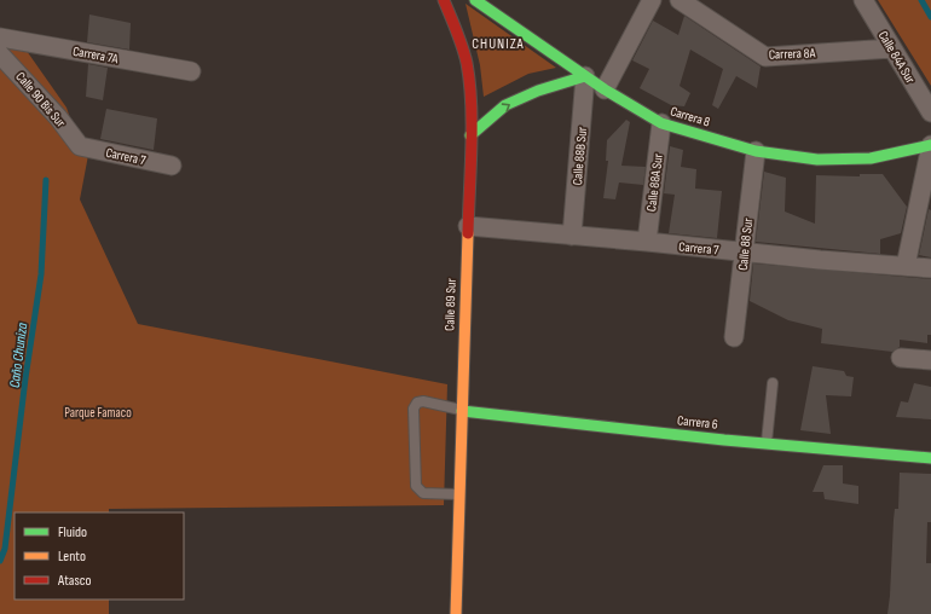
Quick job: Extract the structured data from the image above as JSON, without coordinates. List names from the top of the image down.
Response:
{
  "streets": {
    "street": [
      "Carrera 8A",
      "Carrera 7A",
      "Calle 84A Sur",
      "Calle 90 Bis Sur",
      "Carrera 8",
      "Carrera 7",
      "Calle 88B Sur",
      "Calle 88A Sur",
      "Calle 88 Sur",
      "Calle 89 Sur",
      "Carrera 6"
    ]
  },
  "crossings": [
    ["Carrera 8A", "Calle 84A Sur"],
    ["Calle 90 Bis Sur", "Carrera 7"],
    ["Carrera 8", "Calle 88B Sur"],
    ["Carrera 8", "Calle 88A Sur"],
    ["Carrera 8", "Calle 88 Sur"],
    ["Carrera 7", "Calle 88B Sur"],
    ["Carrera 7", "Calle 88A Sur"],
    ["Carrera 7", "Calle 88 Sur"],
    ["Carrera 7", "Calle 89 Sur"],
    ["Calle 89 Sur", "Carrera 6"]
  ],
  "districts": ["CHUNIZA"],
  "water": ["Caño Chuniza"],
  "parks": ["Parque Famaco"],
  "legend": ["Fluido", "Lento", "Atasco"]
}
